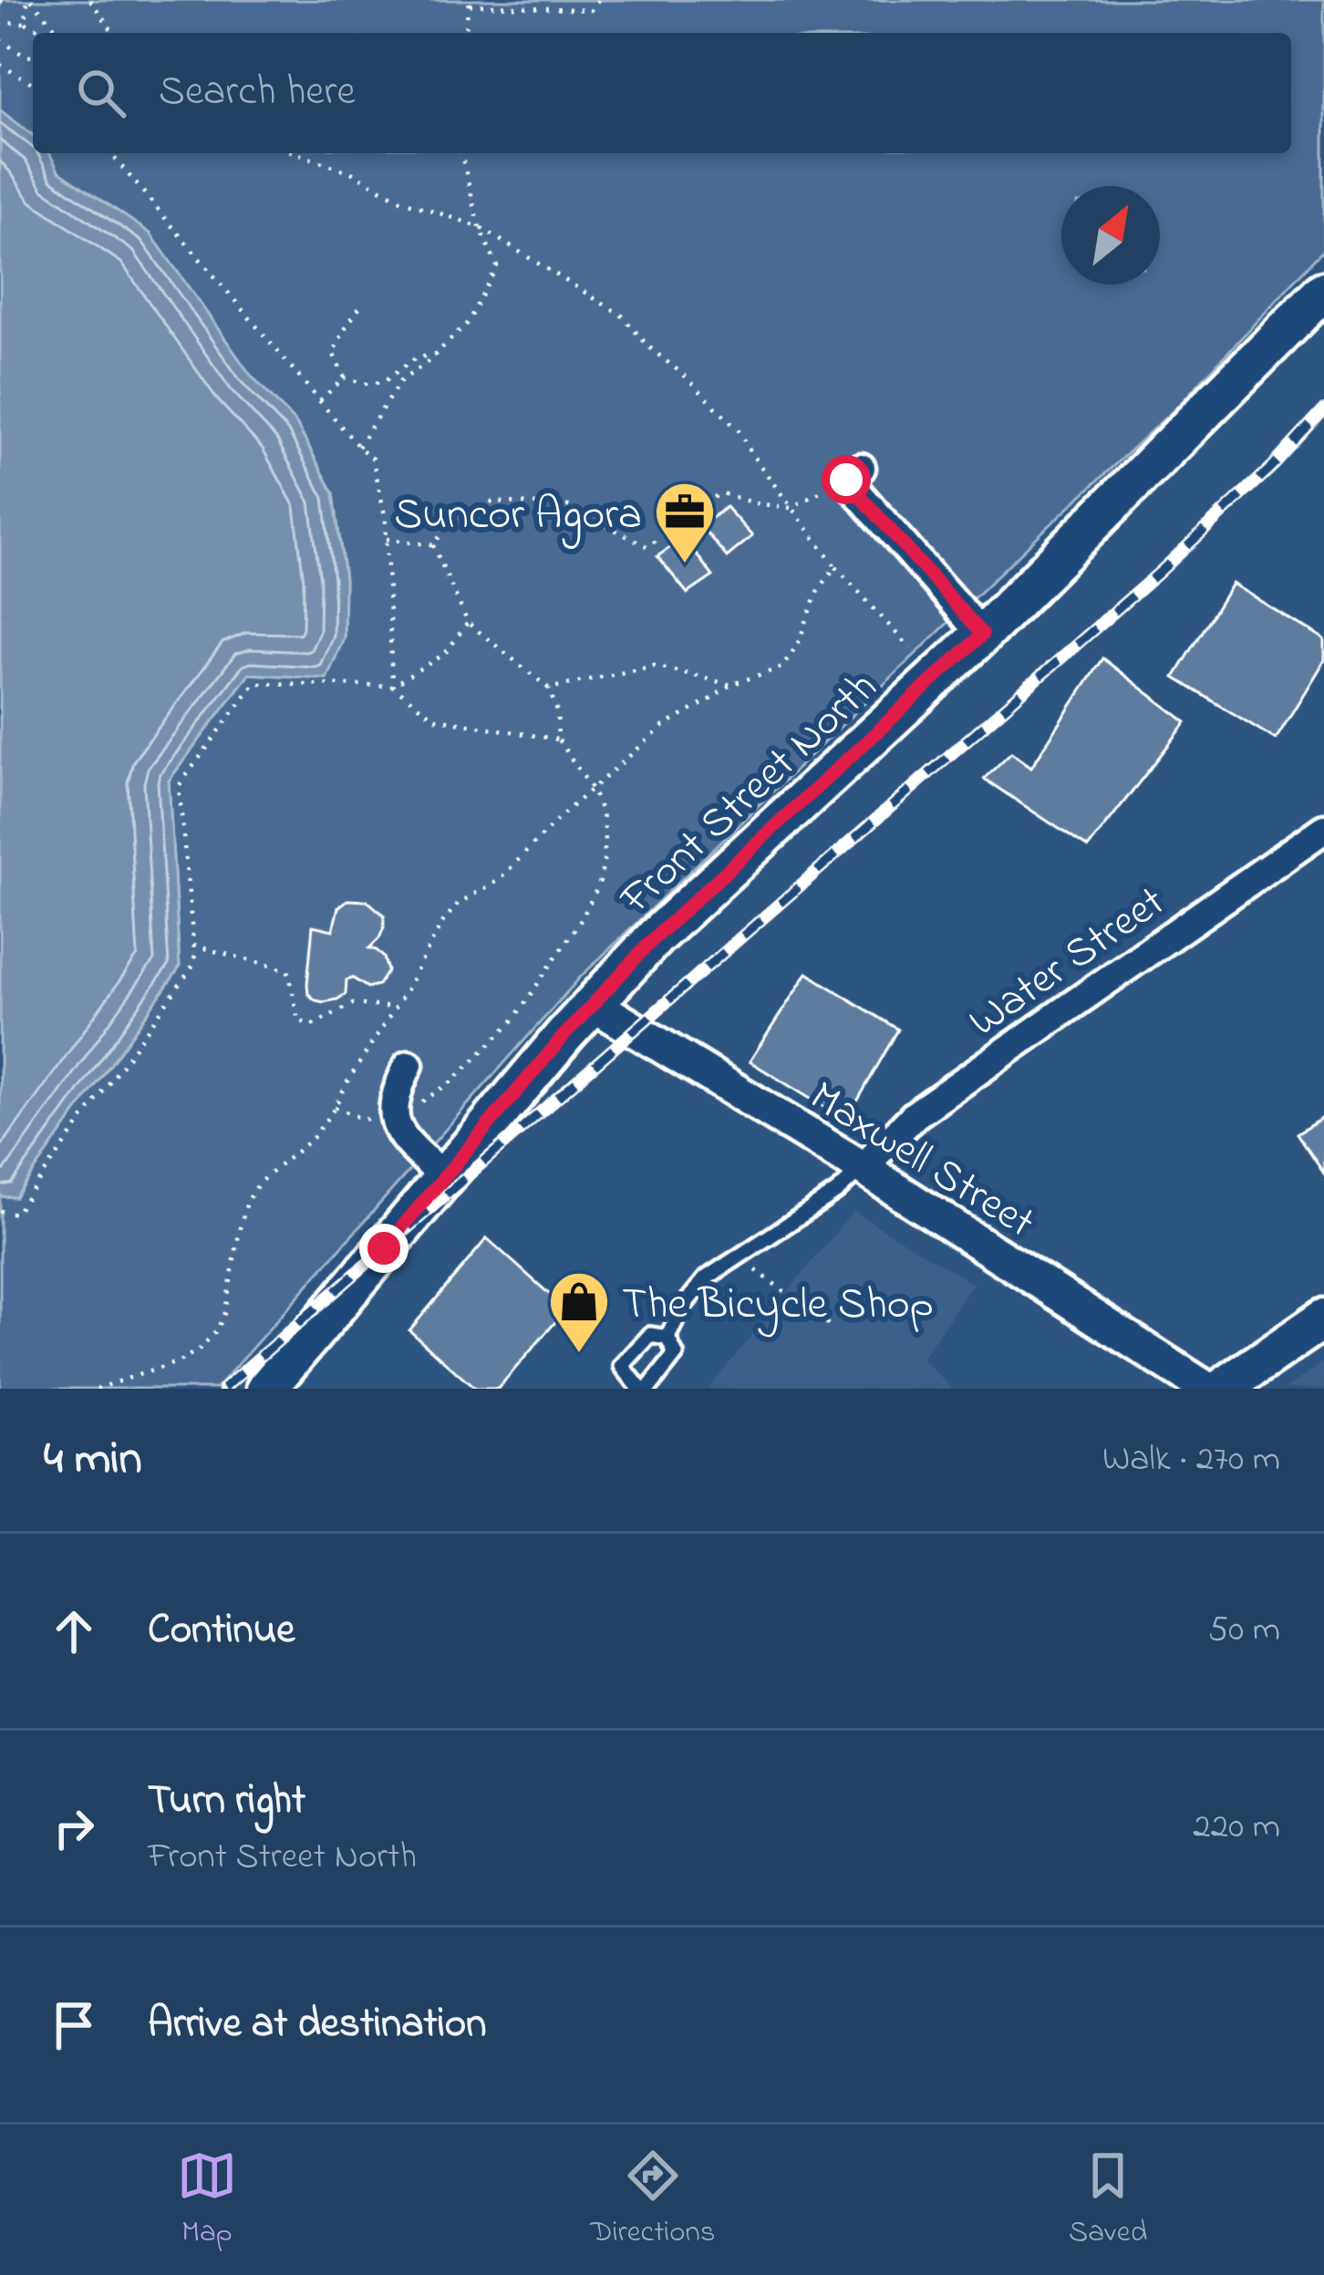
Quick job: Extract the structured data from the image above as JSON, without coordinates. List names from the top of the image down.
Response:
{
  "streets": {
    "main road": ["Front Street North"],
    "street": ["Water Street", "Maxwell Street"]
  },
  "crossings": [
    ["Front Street North", "Maxwell Street"],
    ["Water Street", "Maxwell Street"]
  ],
  "places": {
    "office": ["Suncor Agora"],
    "shop": ["The Bicycle Shop"]
  },
  "north": "top right",
  "page": {
    "search": "Search here",
    "heading": ["4 min", "Walk · 270 m"],
    "list": [
      ["Continue", "50 m"],
      ["Turn right", "Front Street North", "220 m"],
      "Arrive at destination"
    ],
    "nav": ["Map", "Directions", "Saved"]
  }
}
